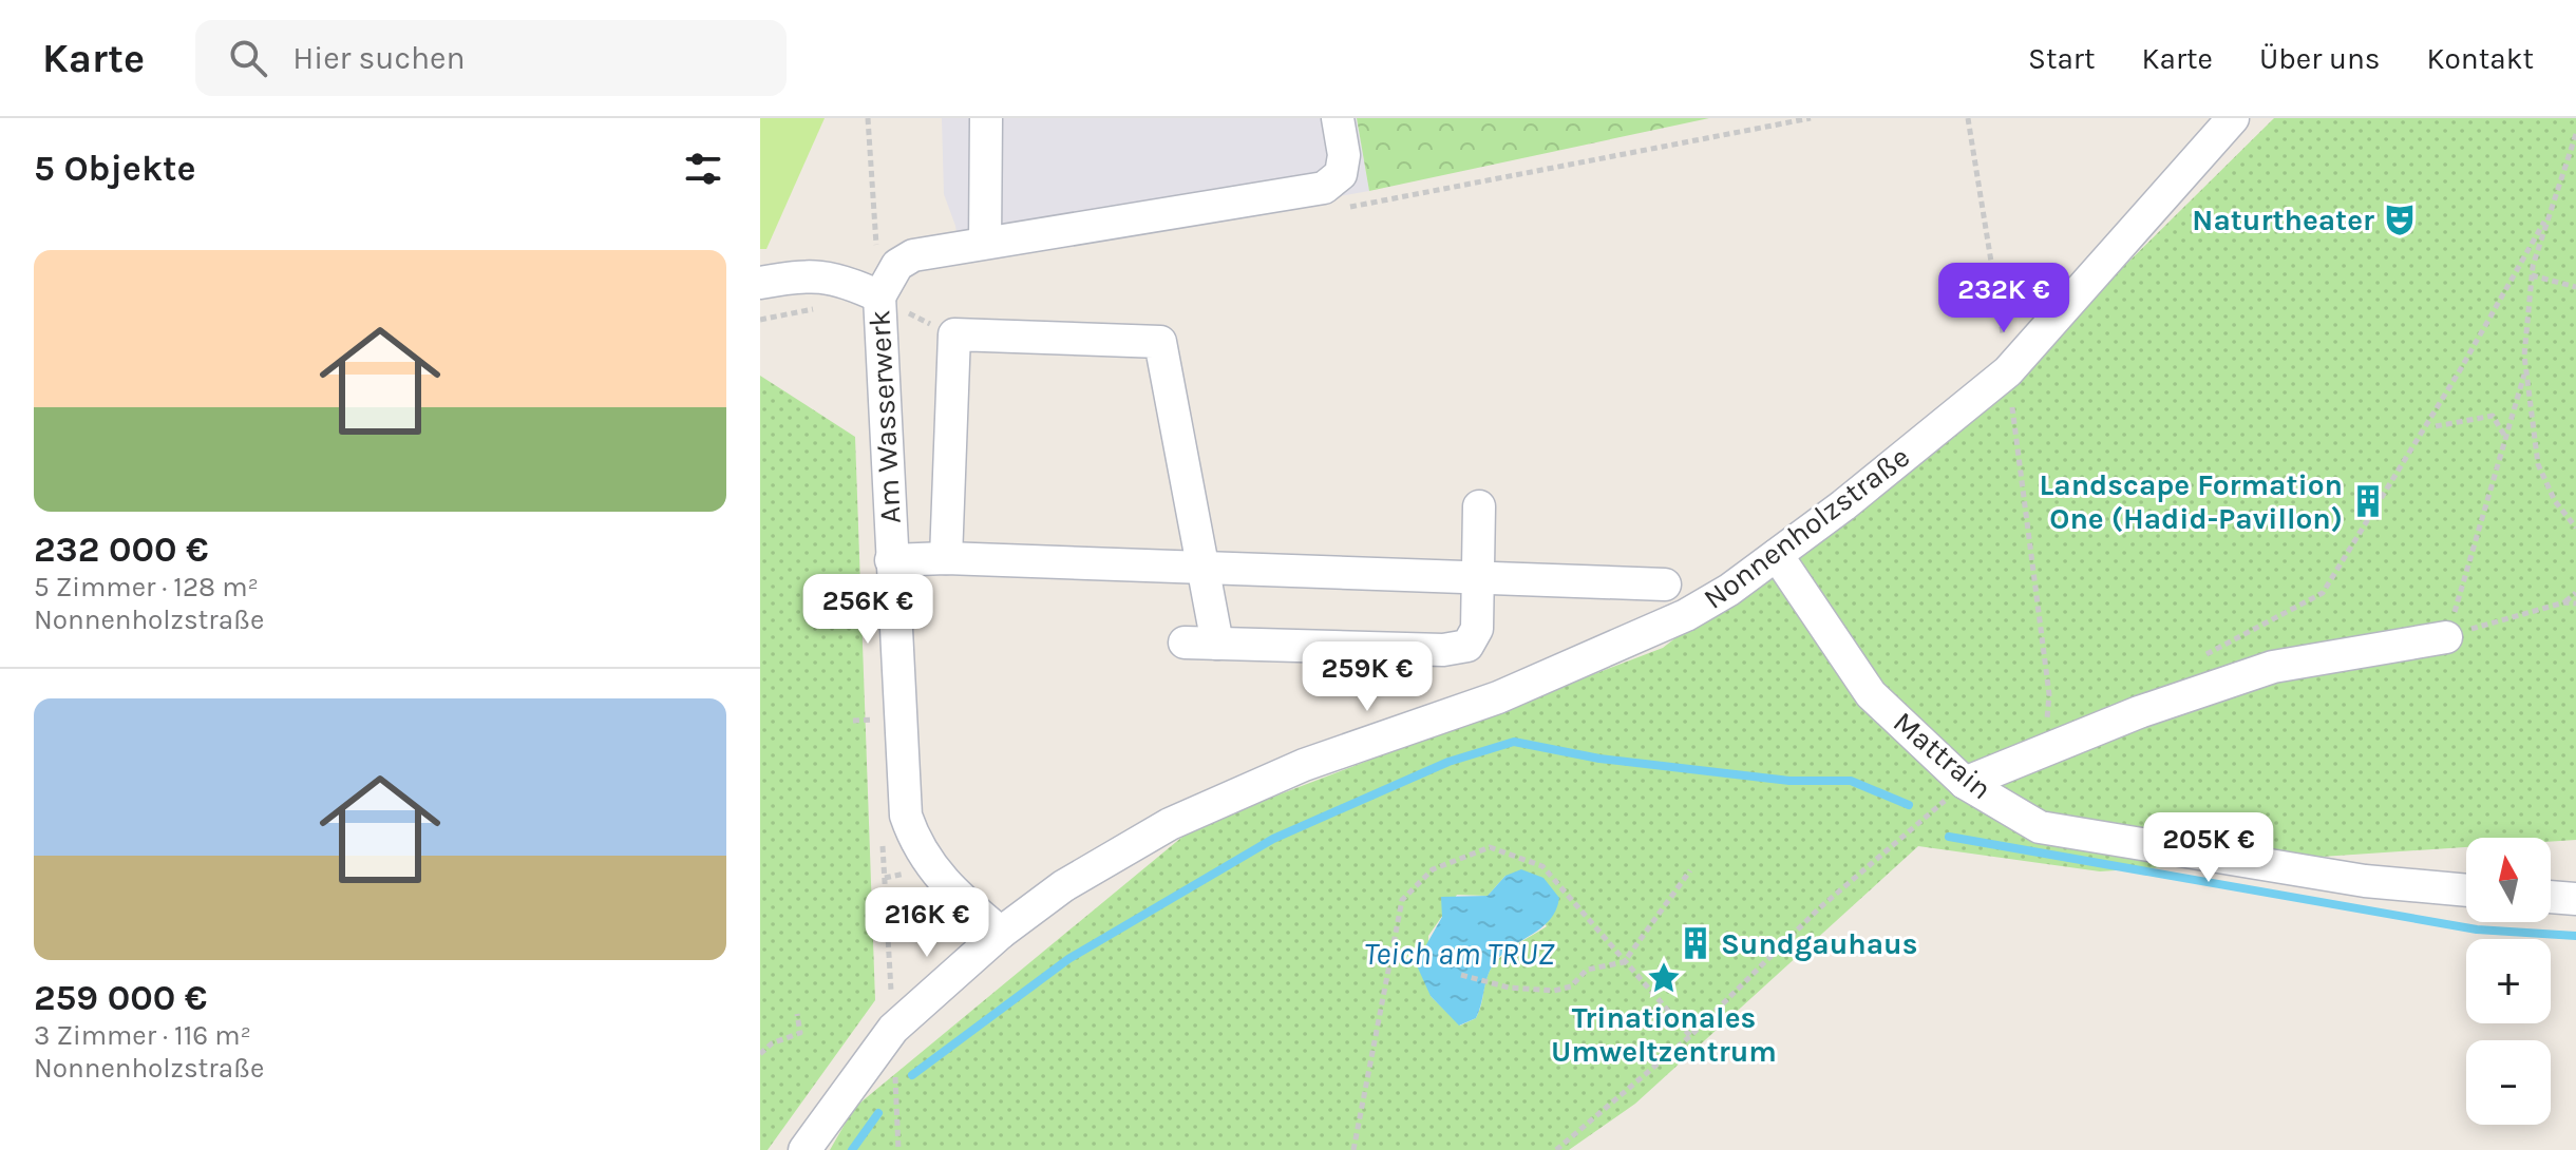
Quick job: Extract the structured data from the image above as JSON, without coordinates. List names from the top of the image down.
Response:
{
  "streets": {
    "street": ["Am Wasserwerk", "Nonnenholzstraße", "Mattrain"]
  },
  "crossings": [
    ["Am Wasserwerk", "Nonnenholzstraße"],
    ["Nonnenholzstraße", "Mattrain"]
  ],
  "water": ["Teich am TRUZ"],
  "places": {
    "theatre": ["Naturtheater"],
    "building": ["Landscape Formation One (Hadid-Pavillon)", "Sundgauhaus"],
    "place": ["Trinationales Umweltzentrum"]
  },
  "north": "top",
  "page": {
    "header": "Karte",
    "search": "Hier suchen",
    "nav": [
      "Start",
      "Karte",
      "Über uns",
      "Kontakt"
    ],
    "heading": "5 Objekte",
    "list": [
      {
        "name": "232 000 €",
        "note": "5 Zimmer · 128 m² · Nonnenholzstraße"
      },
      {
        "name": "259 000 €",
        "note": "3 Zimmer · 116 m² · Nonnenholzstraße"
      }
    ],
    "price": [
      "232K €",
      "256K €",
      "259K €",
      "205K €",
      "216K €"
    ],
    "map_buttons": ["+", "−"]
  }
}
